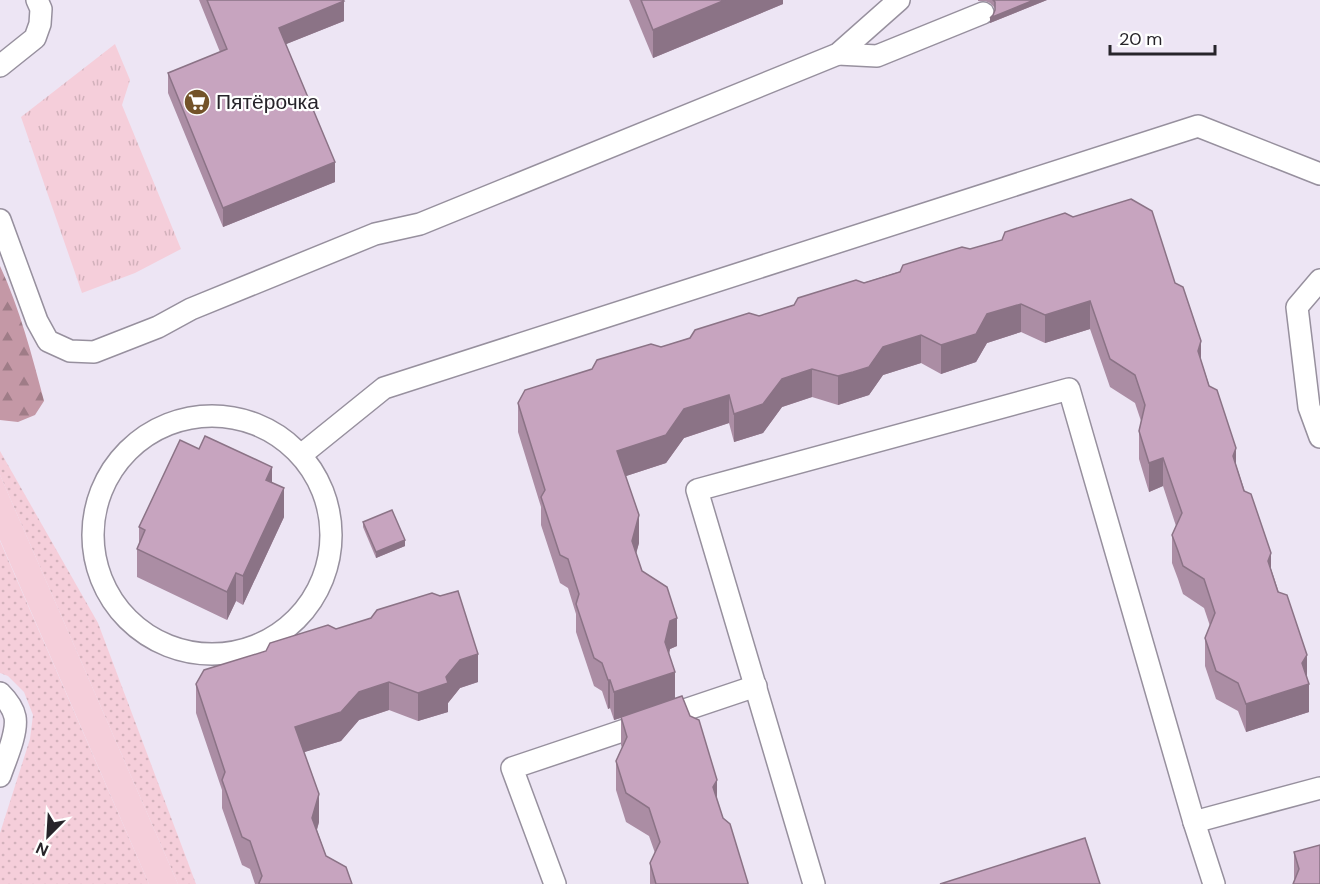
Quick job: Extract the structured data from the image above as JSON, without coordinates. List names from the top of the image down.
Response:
{
  "places": {
    "supermarket": ["Пятёрочка"]
  },
  "scale_bar": "20 m",
  "north": "bottom left"
}
